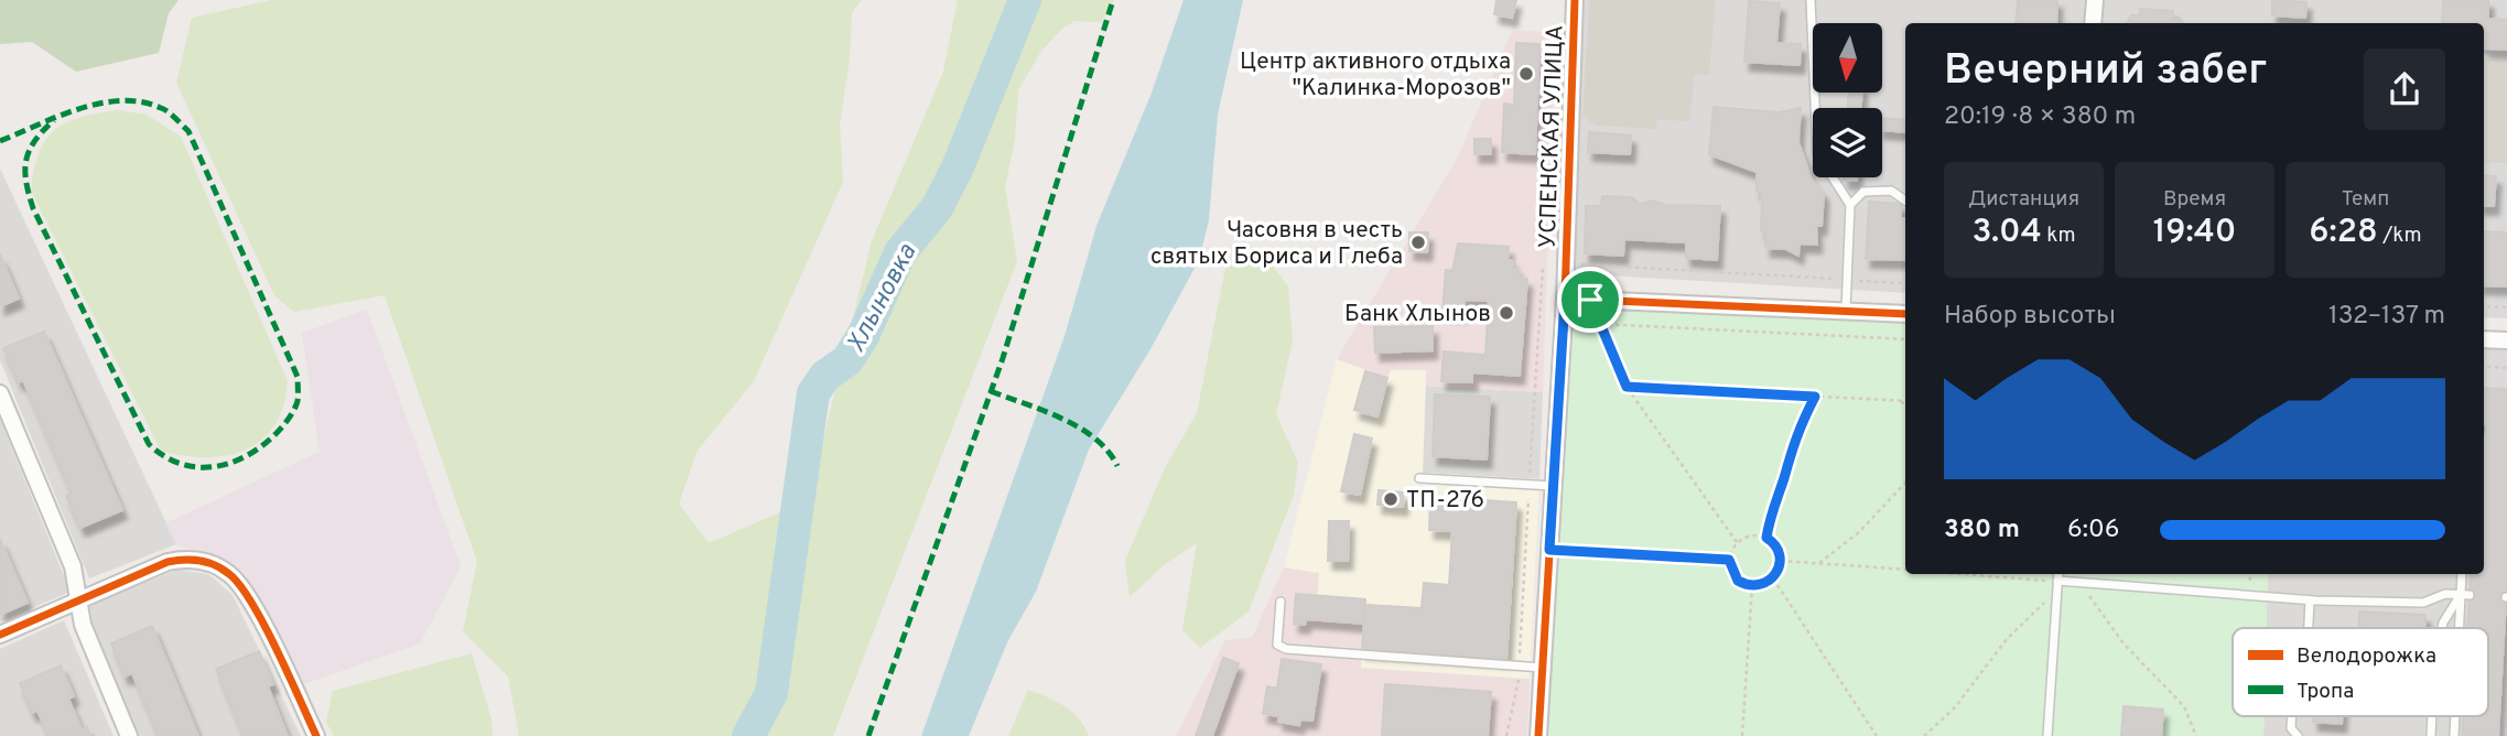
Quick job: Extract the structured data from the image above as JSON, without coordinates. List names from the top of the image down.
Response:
{
  "streets": {
    "street": ["УСПЕНСКАЯ УЛИЦА"]
  },
  "water": ["Хлыновка"],
  "places": [
    "Центр активного отдыха \"Калинка-Морозов\"",
    "Часовня в честь святых Бориса и Глеба",
    "Банк Хлынов",
    "ТП-276"
  ],
  "legend": ["Велодорожка", "Тропа"],
  "north": "bottom",
  "page": {
    "heading": ["Вечерний забег", "20:19 · 8 × 380 m"],
    "stats": [
      ["Дистанция", "3.04 km"],
      ["Время", "19:40"],
      ["Темп", "6:28 /km"]
    ],
    "chart": ["Набор высоты", "132–137 m"],
    "list": [
      {
        "name": "380 m",
        "note": "6:06"
      }
    ]
  }
}
